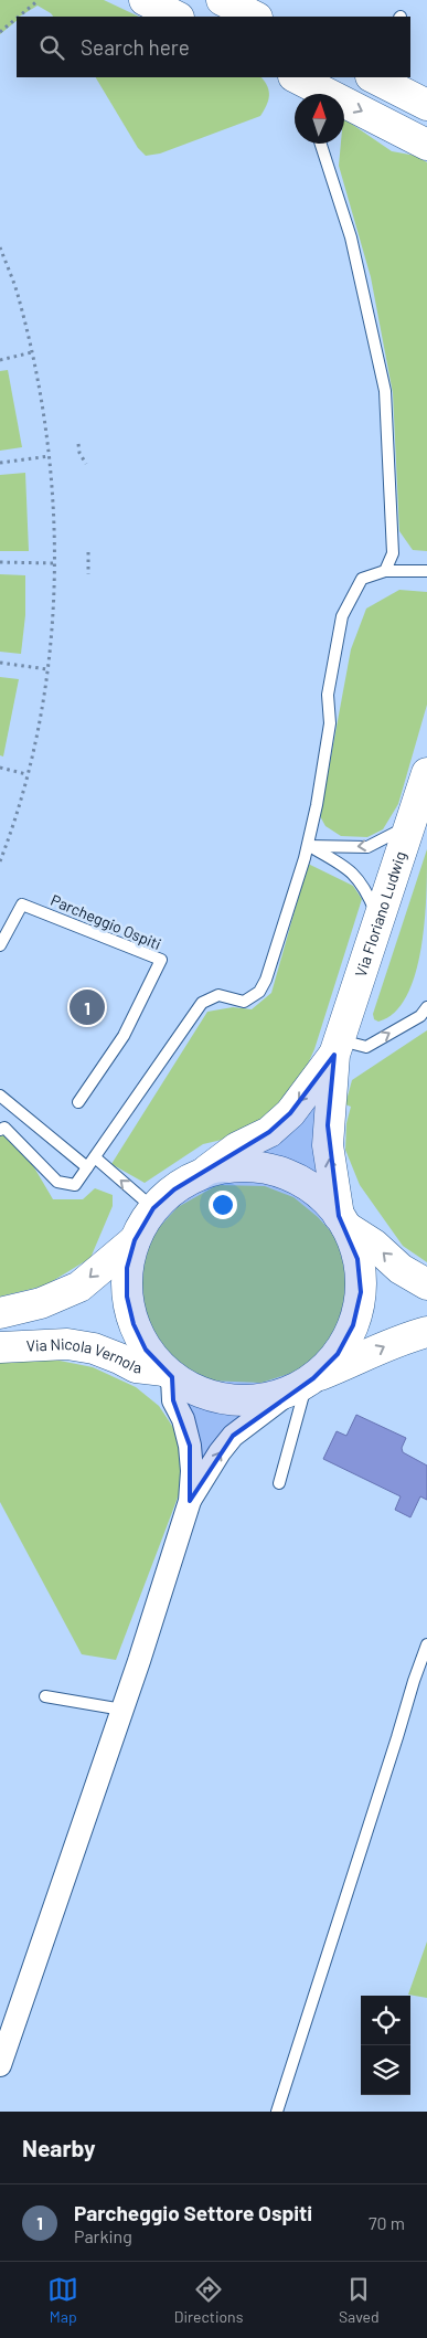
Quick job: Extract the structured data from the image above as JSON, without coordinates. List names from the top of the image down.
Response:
{
  "streets": {
    "main road": ["Via Floriano Ludwig", "Via Nicola Vernola"],
    "lane": ["Parcheggio Ospiti"]
  },
  "north": "top",
  "page": {
    "search": "Search here",
    "pins": "1",
    "heading": "Nearby",
    "list": [
      {
        "mark": "1",
        "name": "Parcheggio Settore Ospiti",
        "note": "Parking",
        "value": "70 m"
      }
    ],
    "nav": ["Map", "Directions", "Saved"]
  }
}
